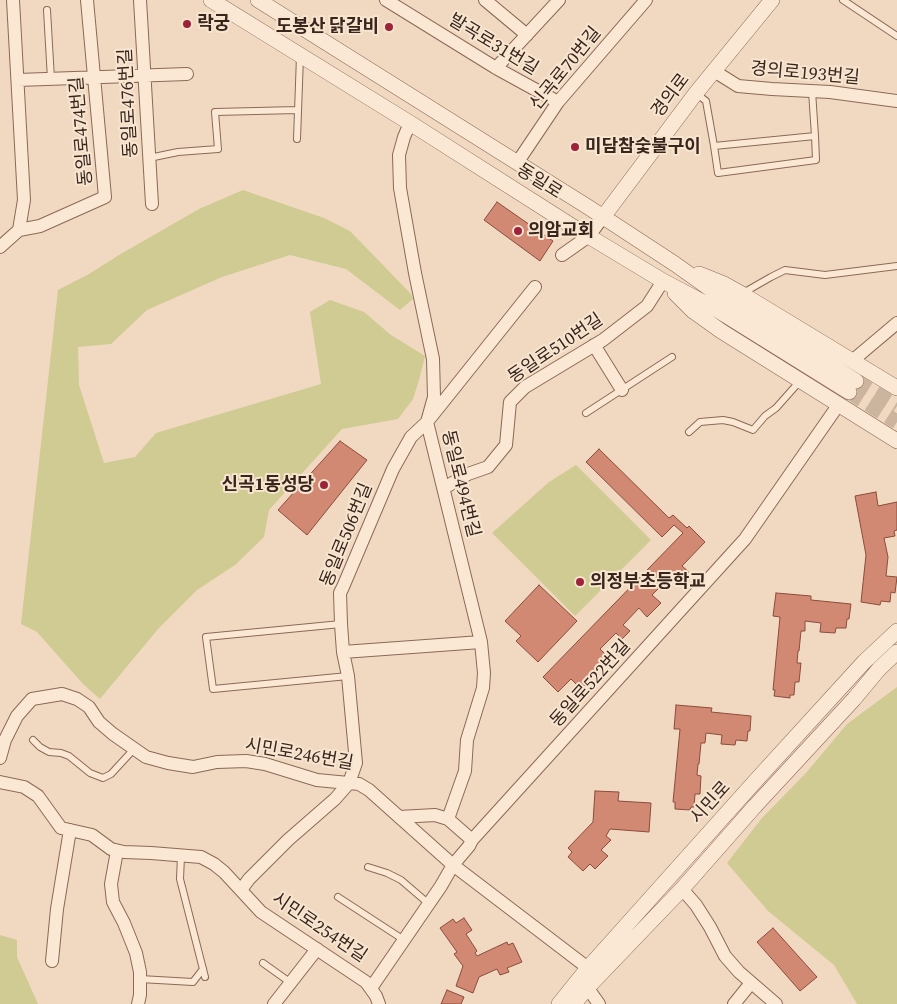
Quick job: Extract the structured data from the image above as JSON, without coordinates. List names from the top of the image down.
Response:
{
  "streets": {
    "street": [
      "발곡로31번길",
      "신곡로70번길",
      "경의로193번길",
      "경의로",
      "동일로476번길",
      "동일로474번길",
      "동일로",
      "동일로510번길",
      "동일로494번길",
      "동일로506번길",
      "동일로522번길",
      "시민로246번길",
      "시민로",
      "시민로254번길"
    ]
  },
  "crossings": [
    ["발곡로31번길", "신곡로70번길"],
    ["신곡로70번길", "동일로"],
    ["경의로193번길", "경의로"],
    ["경의로", "동일로"],
    ["동일로", "동일로510번길"],
    ["동일로", "동일로494번길"],
    ["동일로510번길", "동일로494번길"],
    ["동일로494번길", "동일로506번길"],
    ["동일로506번길", "시민로246번길"],
    ["동일로506번길", "시민로254번길"],
    ["동일로522번길", "시민로246번길"],
    ["동일로522번길", "시민로254번길"],
    ["시민로246번길", "시민로"]
  ],
  "places": [
    "락궁",
    "도봉산 닭갈비",
    "미담참숯불구이",
    "의암교회",
    "신곡1동성당",
    "의정부초등학교"
  ]
}
